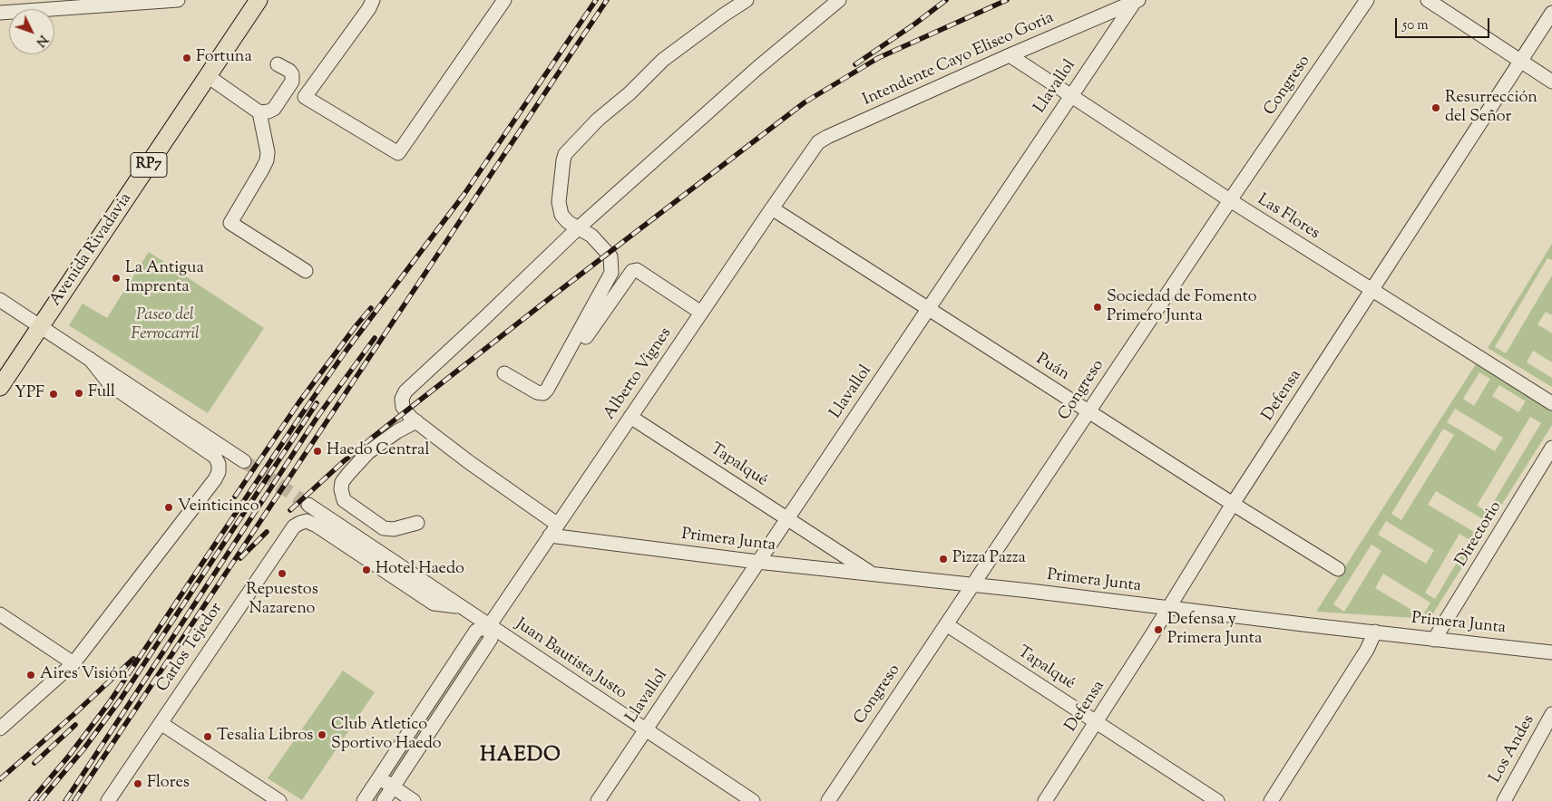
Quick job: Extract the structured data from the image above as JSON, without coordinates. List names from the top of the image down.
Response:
{
  "streets": {
    "main road": ["RP7", "Avenida Rivadavia"],
    "street": [
      "Intendente Cayo Eliseo Goria",
      "Congreso",
      "Llavallol",
      "Las Flores",
      "Puán",
      "Alberto Vignes",
      "Defensa",
      "Tapalqué",
      "Directorio",
      "Primera Junta",
      "Carlos Tejedor",
      "Juan Bautista Justo",
      "Los Andes"
    ]
  },
  "crossings": [
    ["Intendente Cayo Eliseo Goria", "Llavallol"],
    ["Intendente Cayo Eliseo Goria", "Las Flores"],
    ["Intendente Cayo Eliseo Goria", "Alberto Vignes"],
    ["Congreso", "Las Flores"],
    ["Congreso", "Puán"],
    ["Congreso", "Tapalqué"],
    ["Congreso", "Primera Junta"],
    ["Llavallol", "Las Flores"],
    ["Llavallol", "Puán"],
    ["Llavallol", "Tapalqué"],
    ["Llavallol", "Primera Junta"],
    ["Llavallol", "Juan Bautista Justo"],
    ["Las Flores", "Defensa"],
    ["Puán", "Alberto Vignes"],
    ["Puán", "Defensa"],
    ["Alberto Vignes", "Tapalqué"],
    ["Alberto Vignes", "Primera Junta"],
    ["Alberto Vignes", "Juan Bautista Justo"],
    ["Defensa", "Tapalqué"],
    ["Defensa", "Primera Junta"],
    ["Tapalqué", "Primera Junta"],
    ["Directorio", "Primera Junta"],
    ["Carlos Tejedor", "Juan Bautista Justo"]
  ],
  "districts": ["HAEDO"],
  "parks": ["Paseo del Ferrocarril"],
  "places": [
    "Fortuna",
    "Resurrección del Señor",
    "La Antigua Imprenta",
    "Sociedad de Fomento Primero Junta",
    "Full",
    "YPF",
    "Haedo Central",
    "Veinticinco",
    "Pizza Pazza",
    "Hotel Haedo",
    "Repuestos Nazareno",
    "Defensa y Primera Junta",
    "Aires Visión",
    "Club Atletico Sportivo Haedo",
    "Tesalia Libros",
    "Flores"
  ],
  "scale_bar": "50 m",
  "north": "bottom right"
}
